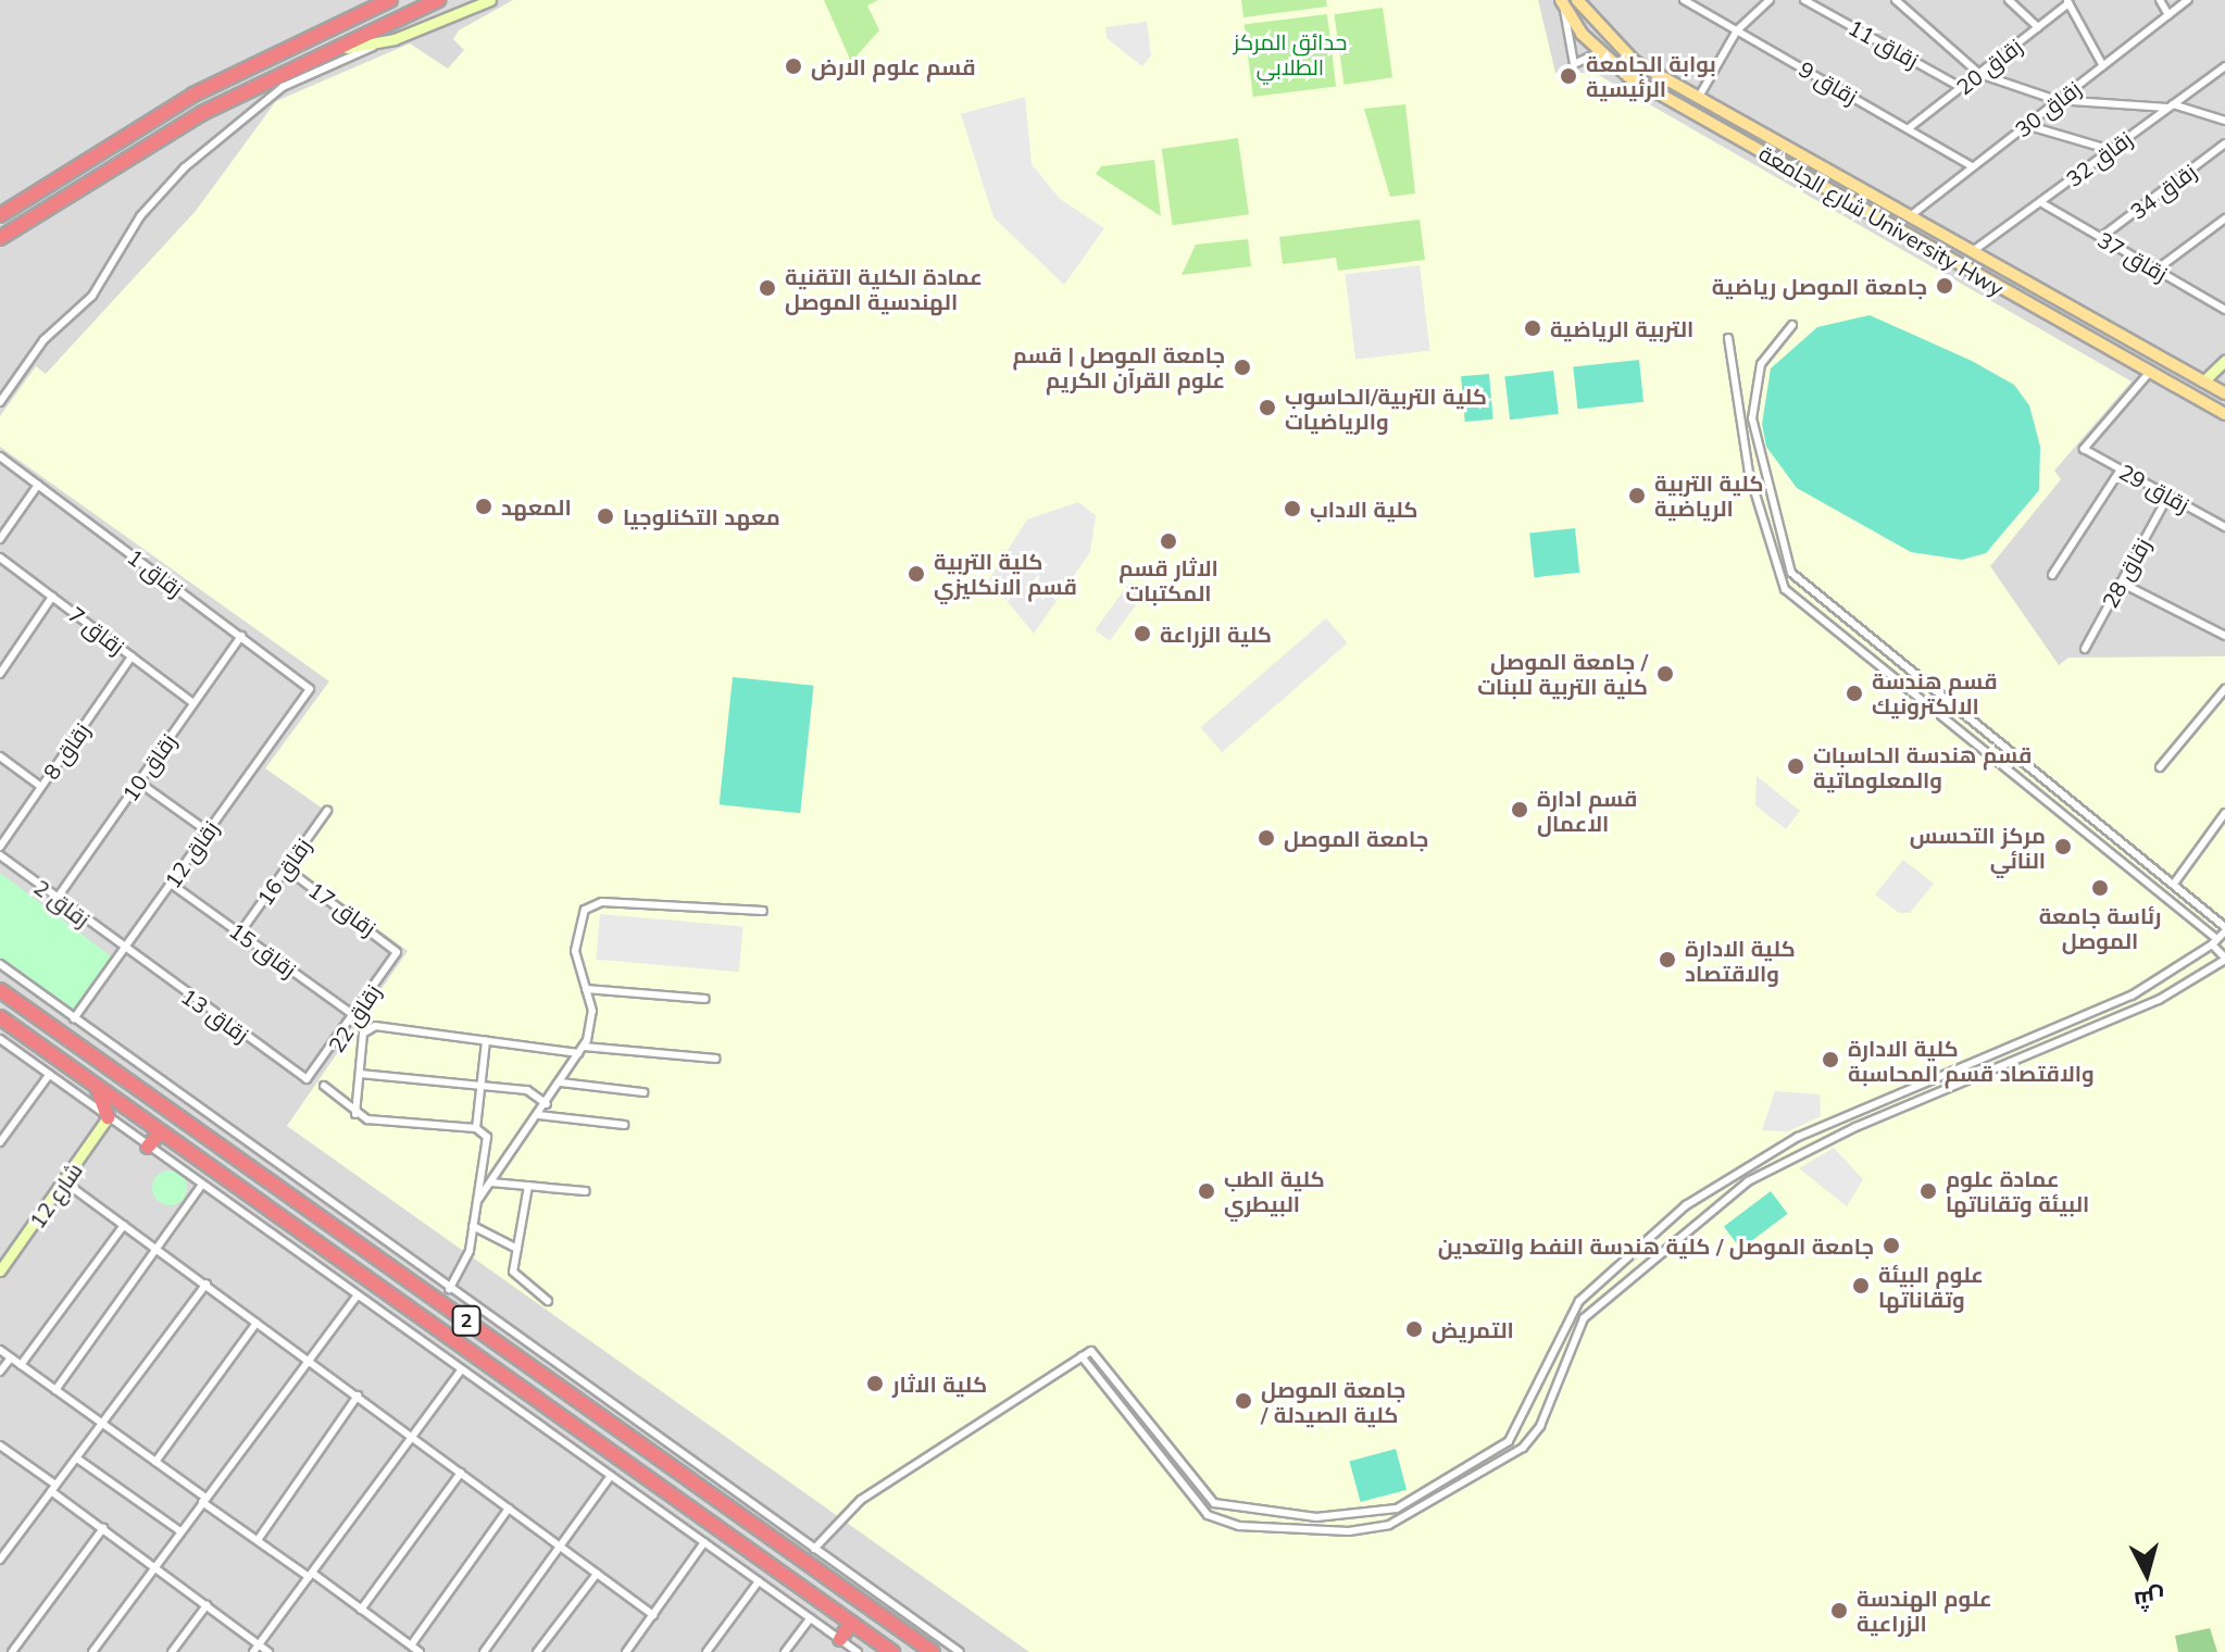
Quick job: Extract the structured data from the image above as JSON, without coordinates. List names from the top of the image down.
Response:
{
  "streets": {
    "highway": ["2"],
    "main road": ["شارع الجامعة University Hwy"],
    "street": [
      "زقاق 11",
      "زقاق 20",
      "زقاق 9",
      "زقاق 30",
      "زقاق 32",
      "زقاق 34",
      "زقاق 37",
      "زقاق 29",
      "زقاق 1",
      "زقاق 28",
      "زقاق 7",
      "زقاق 8",
      "زقاق 10",
      "زقاق 12",
      "زقاق 16",
      "زقاق 2",
      "زقاق 17",
      "زقاق 15",
      "زقاق 13",
      "زقاق 22",
      "شارع 12"
    ]
  },
  "crossings": [
    ["زقاق 11", "زقاق 20"],
    ["زقاق 20", "زقاق 9"],
    ["زقاق 9", "زقاق 30"],
    ["زقاق 30", "شارع الجامعة University Hwy"],
    ["زقاق 32", "شارع الجامعة University Hwy"],
    ["زقاق 32", "زقاق 37"],
    ["زقاق 34", "زقاق 37"],
    ["شارع الجامعة University Hwy", "زقاق 29"],
    ["زقاق 29", "زقاق 28"],
    ["زقاق 1", "زقاق 10"],
    ["زقاق 1", "زقاق 12"],
    ["زقاق 7", "زقاق 8"],
    ["زقاق 7", "زقاق 10"],
    ["زقاق 10", "زقاق 2"],
    ["زقاق 12", "زقاق 2"],
    ["زقاق 12", "زقاق 15"],
    ["زقاق 12", "زقاق 13"],
    ["زقاق 16", "زقاق 17"],
    ["زقاق 16", "زقاق 15"],
    ["زقاق 2", "زقاق 13"],
    ["زقاق 17", "زقاق 22"],
    ["زقاق 15", "زقاق 22"],
    ["زقاق 13", "زقاق 22"]
  ],
  "parks": ["حدائق المركز الطلابي"],
  "places": [
    "قسم علوم الارض",
    "بوابة الجامعة الرئيسية",
    "جامعة الموصل رياضية",
    "عمادة الكلية التقنية الهندسية الموصل",
    "التربية الرياضية",
    "جامعة الموصل | قسم علوم القرآن الكريم",
    "كلية التربية/الحاسوب والرياضيات",
    "كلية التربية الرياضية",
    "المعهد",
    "كلية الاداب",
    "معهد التكنلوجيا",
    "الاثار قسم المكتبات",
    "كلية التربية قسم الانكليزي",
    "كلية الزراعة",
    "جامعة الموصل / كلية التربية للبنات",
    "قسم هندسة الالكترونيك",
    "قسم هندسة الحاسبات والمعلوماتية",
    "قسم ادارة الاعمال",
    "جامعة الموصل",
    "مركز التحسس النائي",
    "رئاسة جامعة الموصل",
    "كلية الادارة والاقتصاد",
    "كلية الادارة والاقتصاد قسم المحاسبة",
    "كلية الطب البيطري",
    "عمادة علوم البيئة وتقاناتها",
    "جامعة الموصل / كلية هندسة النفط والتعدين",
    "علوم البيئة وتقاناتها",
    "التمريض",
    "كلية الاثار",
    "جامعة الموصل / كلية الصيدلة",
    "علوم الهندسة الزراعية"
  ],
  "north": "bottom"
}
